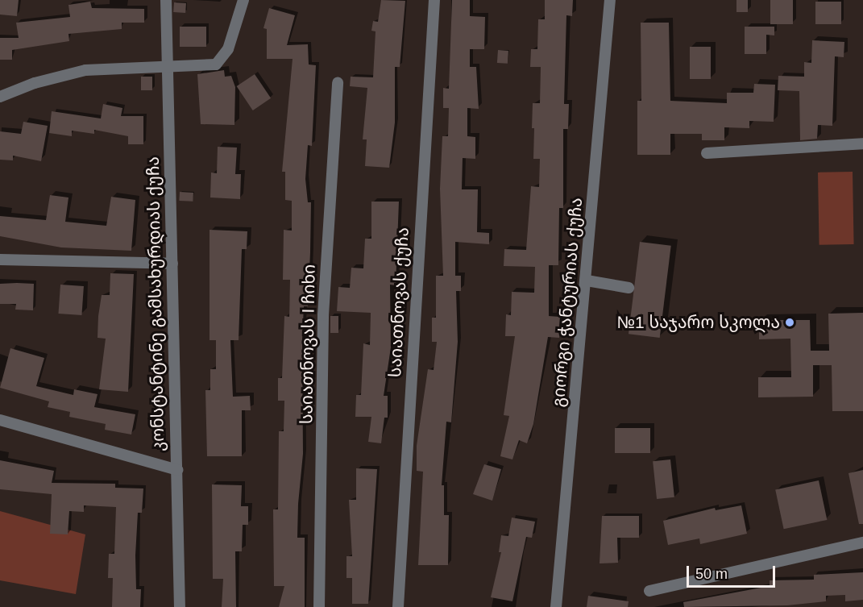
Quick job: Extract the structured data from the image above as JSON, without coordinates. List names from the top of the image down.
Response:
{
  "streets": {
    "street": [
      "საიათნოვას ქუჩა",
      "გიორგი ჭანტურიას ქუჩა",
      "კონსტანტინე გამსახურდიას ქუჩა",
      "საიათნოვას I ჩიხი"
    ]
  },
  "places": ["№1 საჯარო სკოლა"],
  "scale_bar": "50 m"
}
